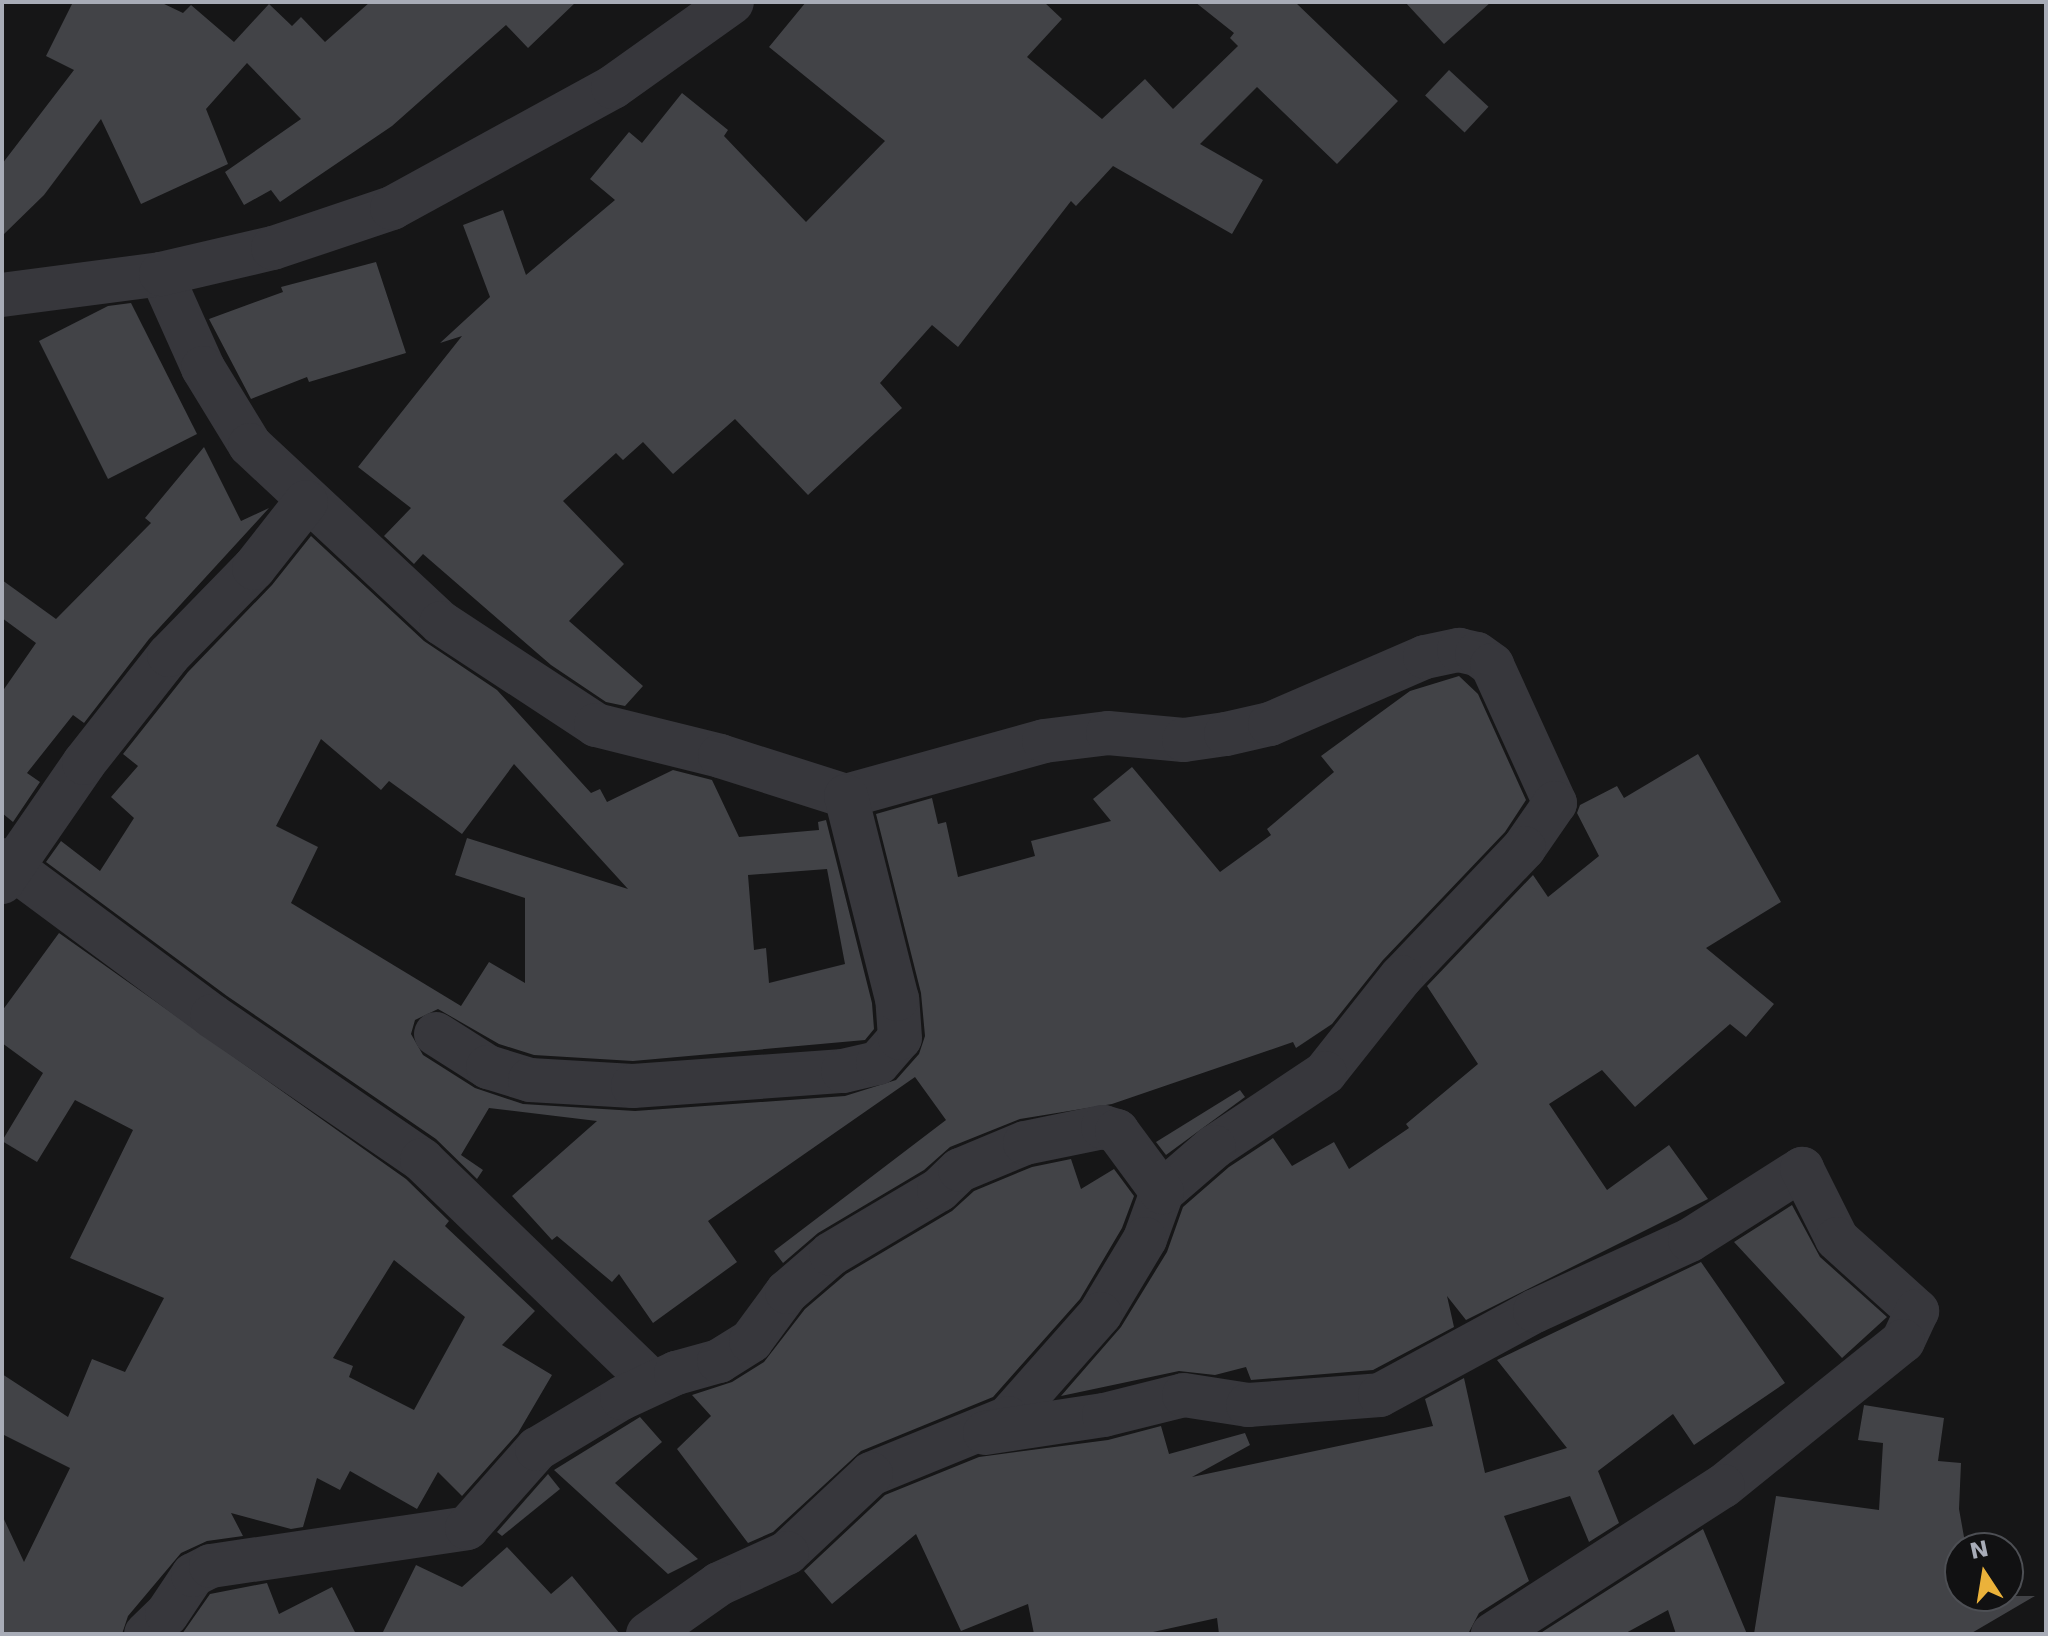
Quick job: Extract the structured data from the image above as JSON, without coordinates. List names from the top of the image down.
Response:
{
  "north": "top"
}
